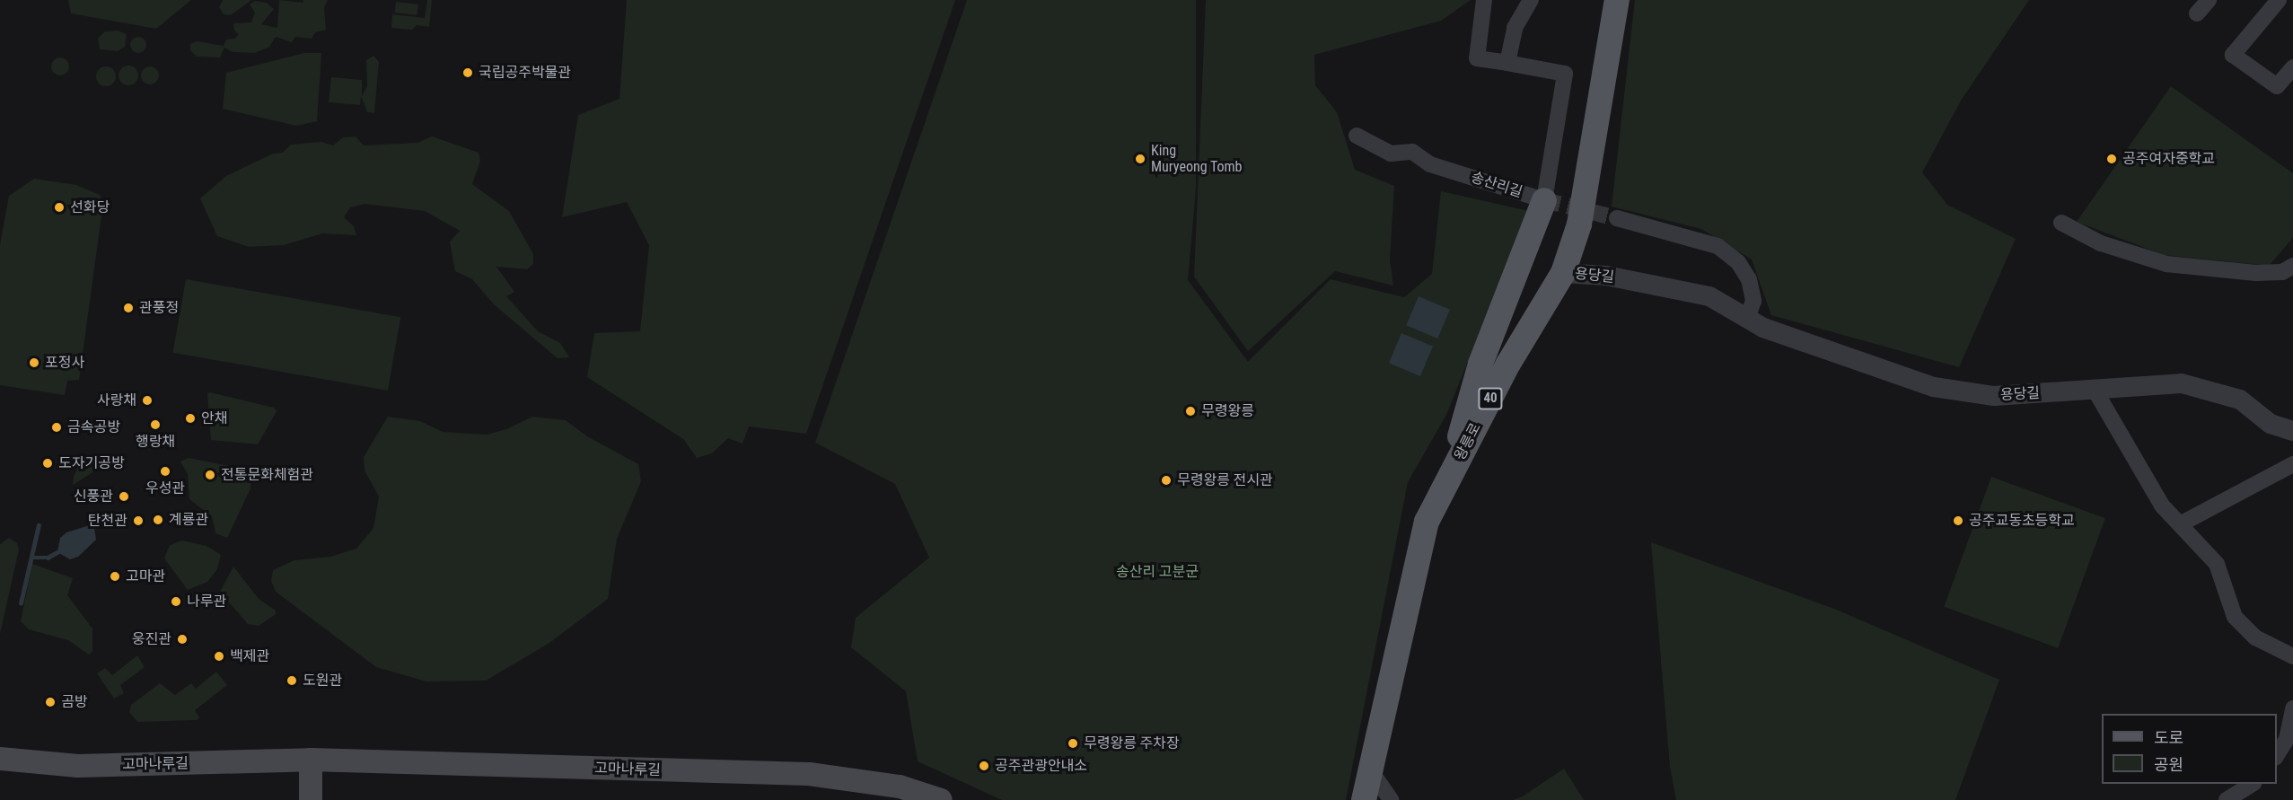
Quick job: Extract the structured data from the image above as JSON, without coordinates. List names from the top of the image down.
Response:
{
  "streets": {
    "main road": ["40", "왕릉로", "고마나루길"],
    "street": ["송산리길", "용당길"]
  },
  "crossings": [
    ["용당길", "왕릉로"]
  ],
  "parks": ["송산리 고분군"],
  "places": [
    "국립공주박물관",
    "King Muryeong Tomb",
    "공주여자중학교",
    "선화당",
    "관풍정",
    "포정사",
    "사랑채",
    "무령왕릉",
    "안채",
    "행랑채",
    "금속공방",
    "도자기공방",
    "우성관",
    "전통문화체험관",
    "무령왕릉 전시관",
    "신풍관",
    "계룡관",
    "탄천관",
    "공주교동초등학교",
    "고마관",
    "나루관",
    "웅진관",
    "백제관",
    "도원관",
    "곰방",
    "무령왕릉 주차장",
    "공주관광안내소"
  ],
  "legend": ["도로", "공원"]
}
